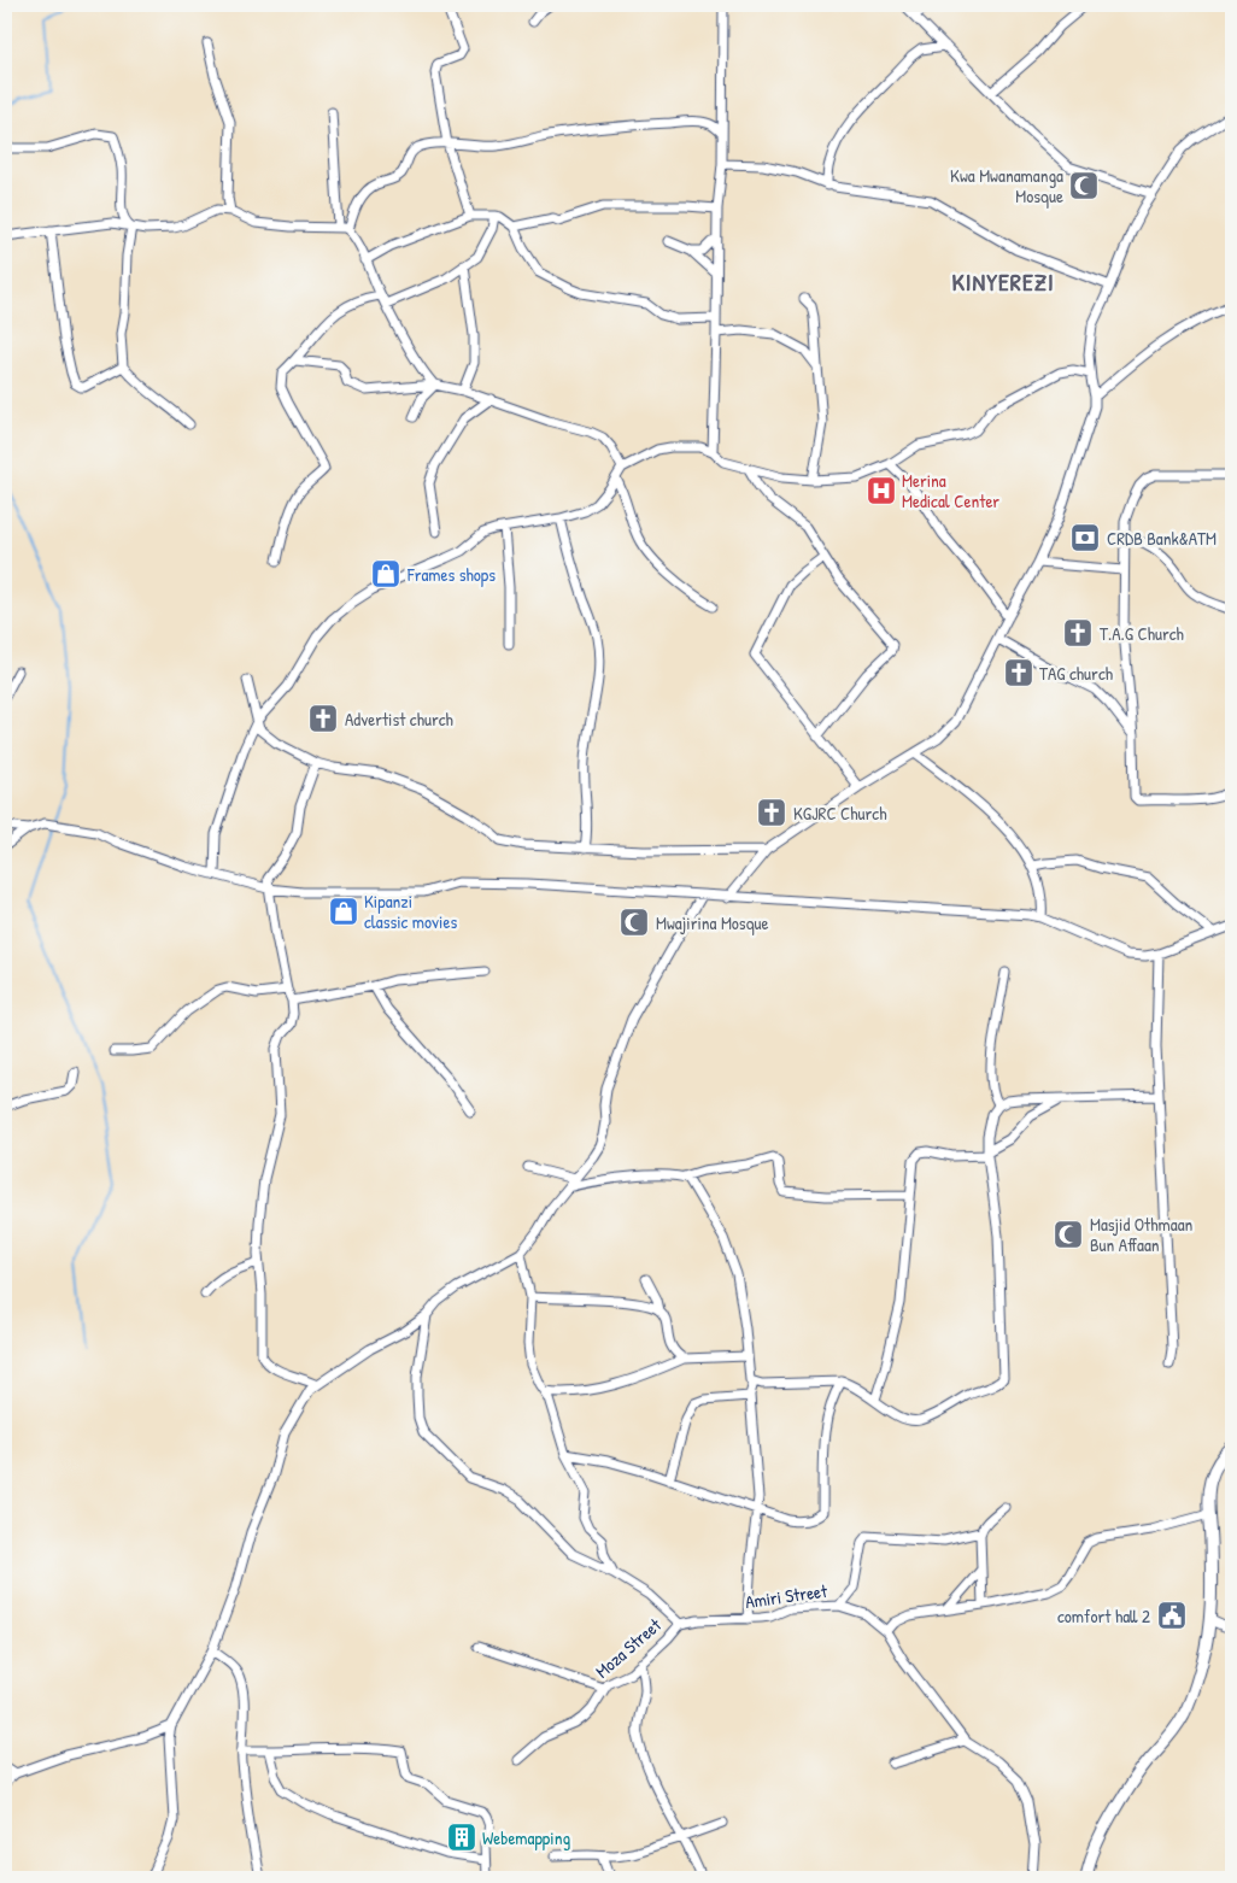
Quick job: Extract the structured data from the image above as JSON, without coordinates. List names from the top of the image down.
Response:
{
  "streets": {
    "street": ["Amiri Street", "Moza Street"]
  },
  "crossings": [
    ["Amiri Street", "Moza Street"]
  ],
  "districts": ["KINYEREZI"],
  "places": {
    "mosque": ["Kwa Mwanamanga Mosque", "Mwajirina Mosque", "Masjid Othmaan Bun Affaan"],
    "hospital": ["Merina Medical Center"],
    "bank": ["CRDB Bank&ATM"],
    "shop": ["Frames shops", "Kipanzi classic movies"],
    "church": [
      "T.A.G Church",
      "TAG church",
      "Advertist church",
      "KGJRC Church"
    ],
    "public building": ["comfort hall 2"],
    "building": ["Webemapping"]
  }
}
